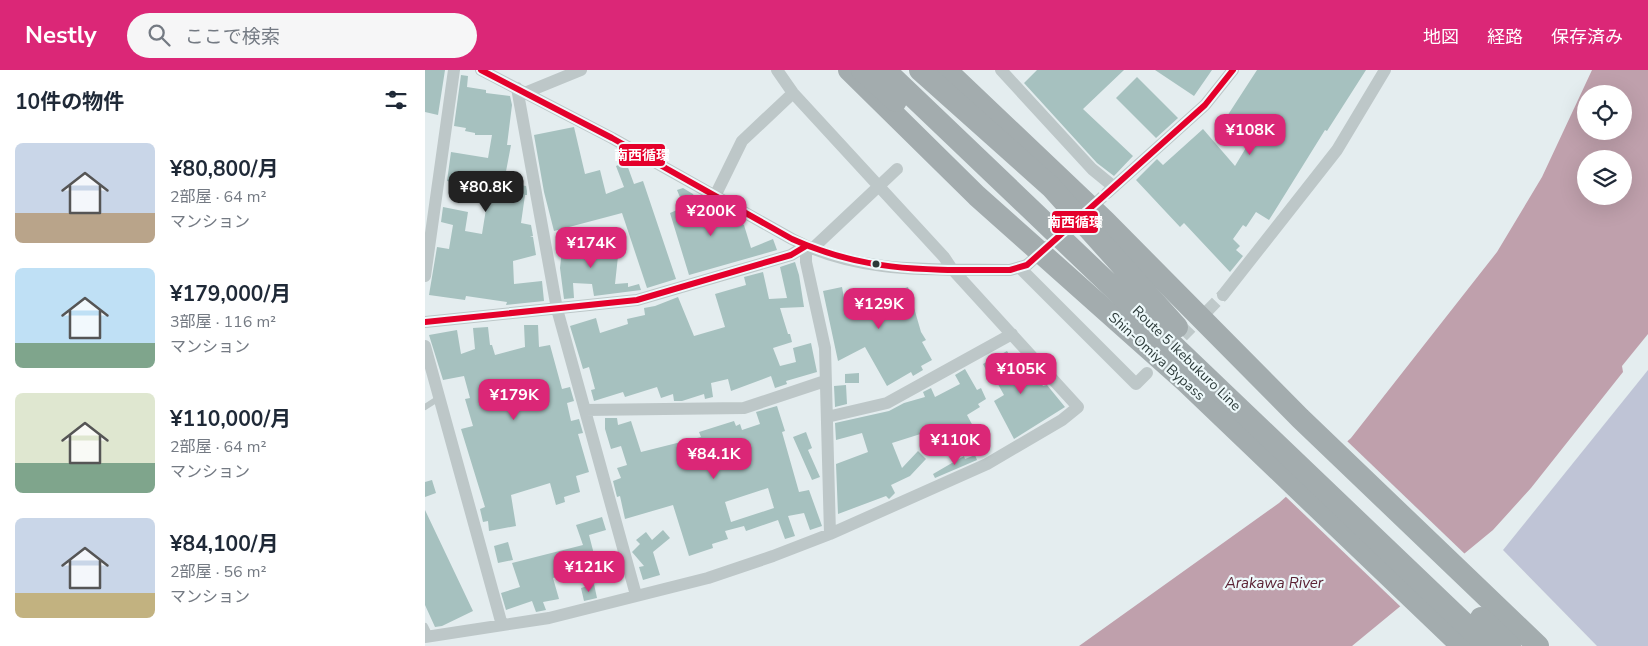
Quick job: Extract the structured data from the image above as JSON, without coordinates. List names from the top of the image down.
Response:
{
  "streets": {
    "highway": ["Shin-Omiya Bypass", "Route 5 Ikebukuro Line"]
  },
  "water": ["Arakawa River"],
  "lines": ["transit line 南西循環"],
  "page": {
    "header": "Nestly",
    "search": "ここで検索",
    "nav": ["地図", "経路", "保存済み"],
    "heading": "10件の物件",
    "price": [
      "¥108K",
      "¥80.8K",
      "¥200K",
      "¥174K",
      "¥129K",
      "¥105K",
      "¥179K",
      "¥110K",
      "¥84.1K",
      "¥121K"
    ],
    "list": [
      {
        "name": "¥80,800/月",
        "note": "2部屋 · 64 m² · マンション"
      },
      {
        "name": "¥179,000/月",
        "note": "3部屋 · 116 m² · マンション"
      },
      {
        "name": "¥110,000/月",
        "note": "2部屋 · 64 m² · マンション"
      },
      {
        "name": "¥84,100/月",
        "note": "2部屋 · 56 m² · マンション"
      }
    ]
  }
}
